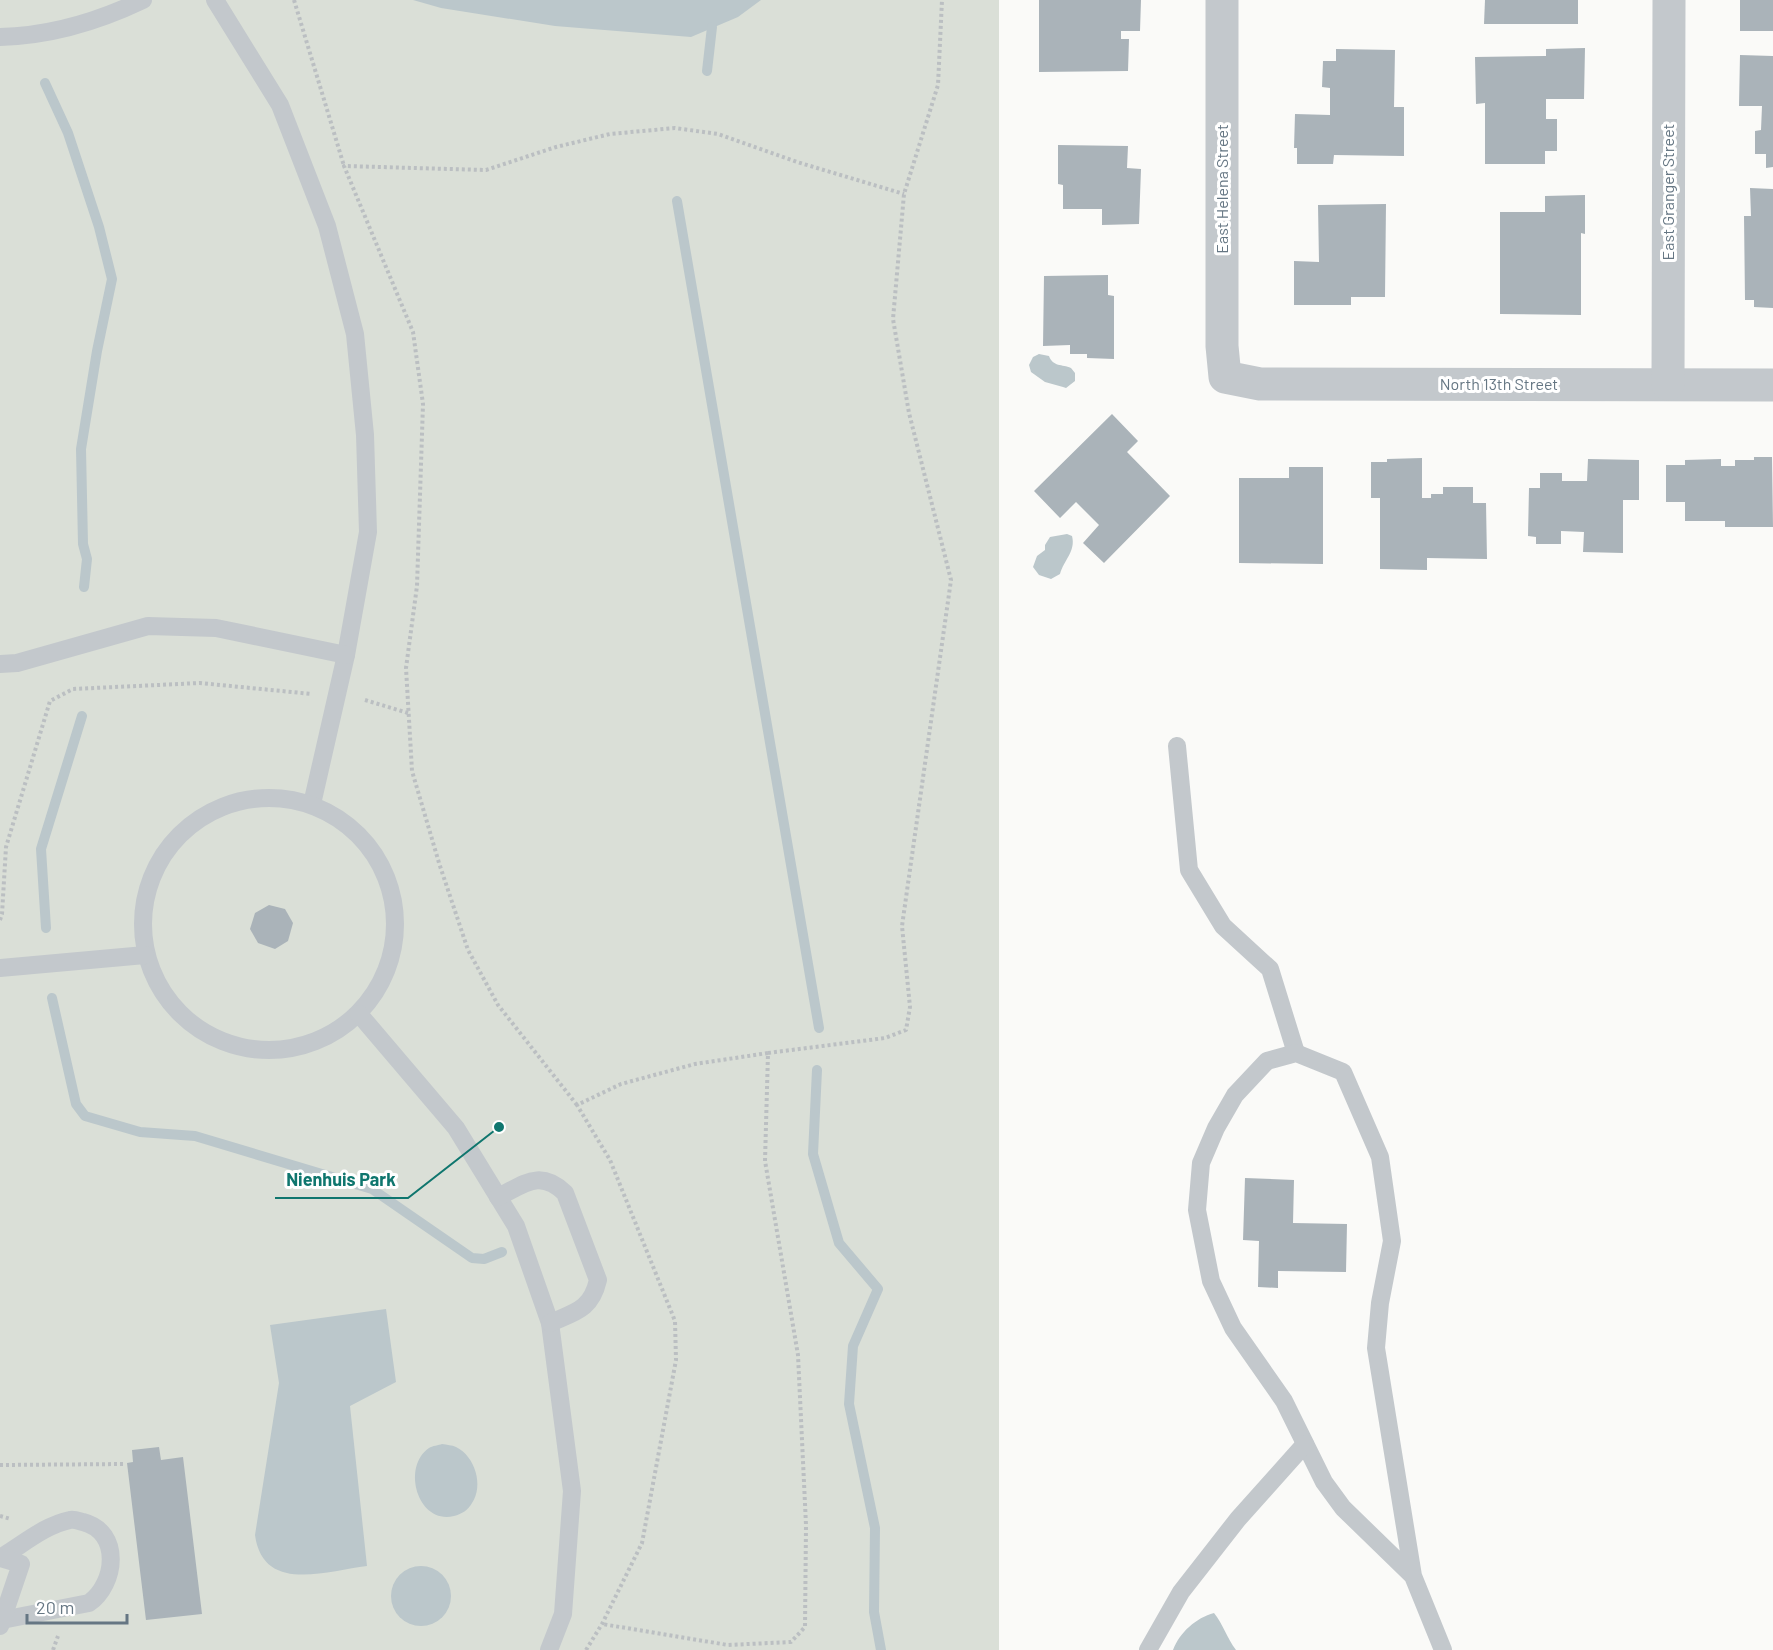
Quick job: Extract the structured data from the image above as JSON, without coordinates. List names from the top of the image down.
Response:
{
  "streets": {
    "street": ["East Helena Street", "East Granger Street", "North 13th Street"]
  },
  "crossings": [
    ["East Helena Street", "North 13th Street"],
    ["East Granger Street", "North 13th Street"]
  ],
  "places": ["Nienhuis Park"],
  "scale_bar": "20 m"
}
